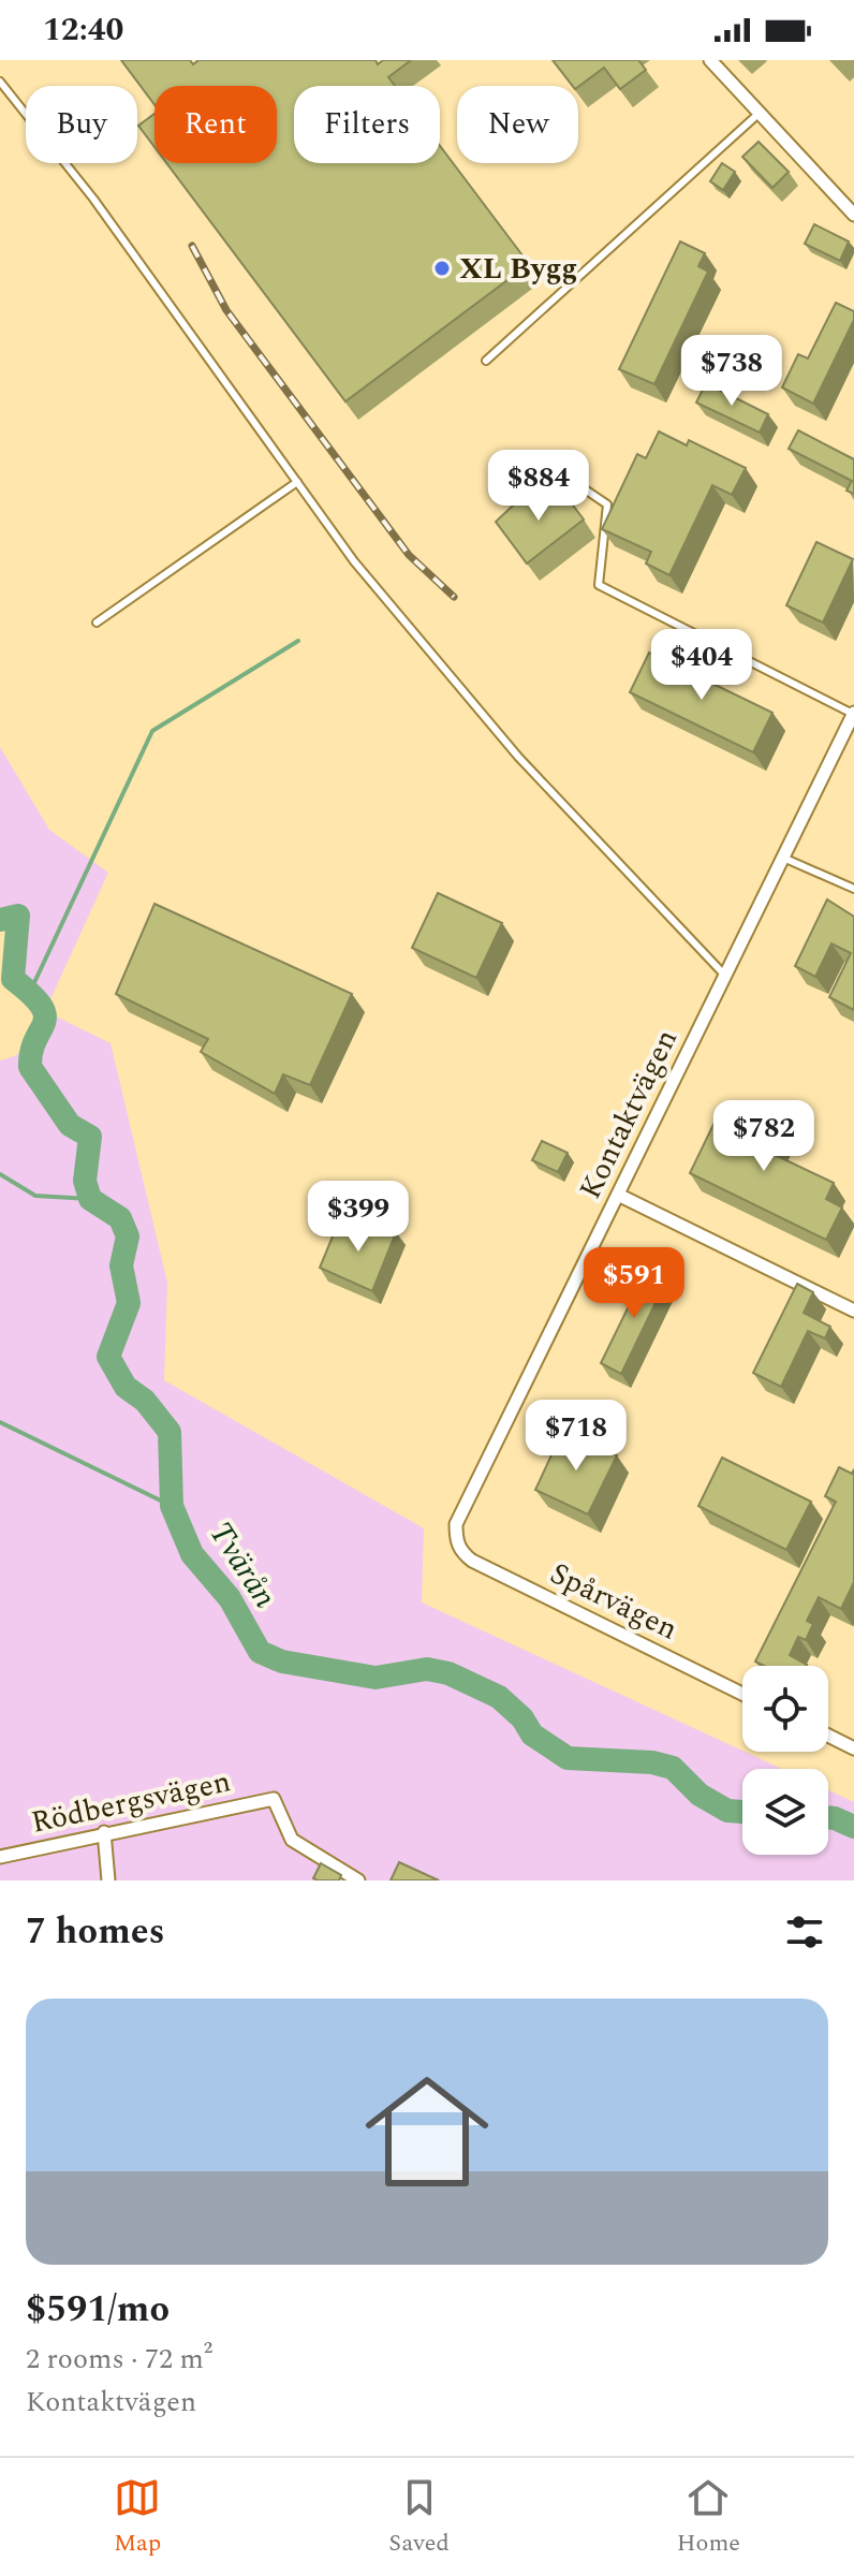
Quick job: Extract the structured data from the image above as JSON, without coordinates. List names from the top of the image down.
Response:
{
  "streets": {
    "street": ["Kontaktvägen", "Spårvägen", "Rödbergsvägen"]
  },
  "crossings": [
    ["Kontaktvägen", "Spårvägen"]
  ],
  "water": ["Tvärån"],
  "places": ["XL Bygg"],
  "page": {
    "status": "12:40",
    "chip": [
      "Buy",
      "Rent",
      "Filters",
      "New"
    ],
    "price": [
      "$738",
      "$884",
      "$404",
      "$782",
      "$399",
      "$591",
      "$718"
    ],
    "heading": "7 homes",
    "list": [
      {
        "name": "$591/mo",
        "note": "2 rooms · 72 m² · Kontaktvägen"
      }
    ],
    "tabs": ["Map", "Saved", "Home"]
  }
}
